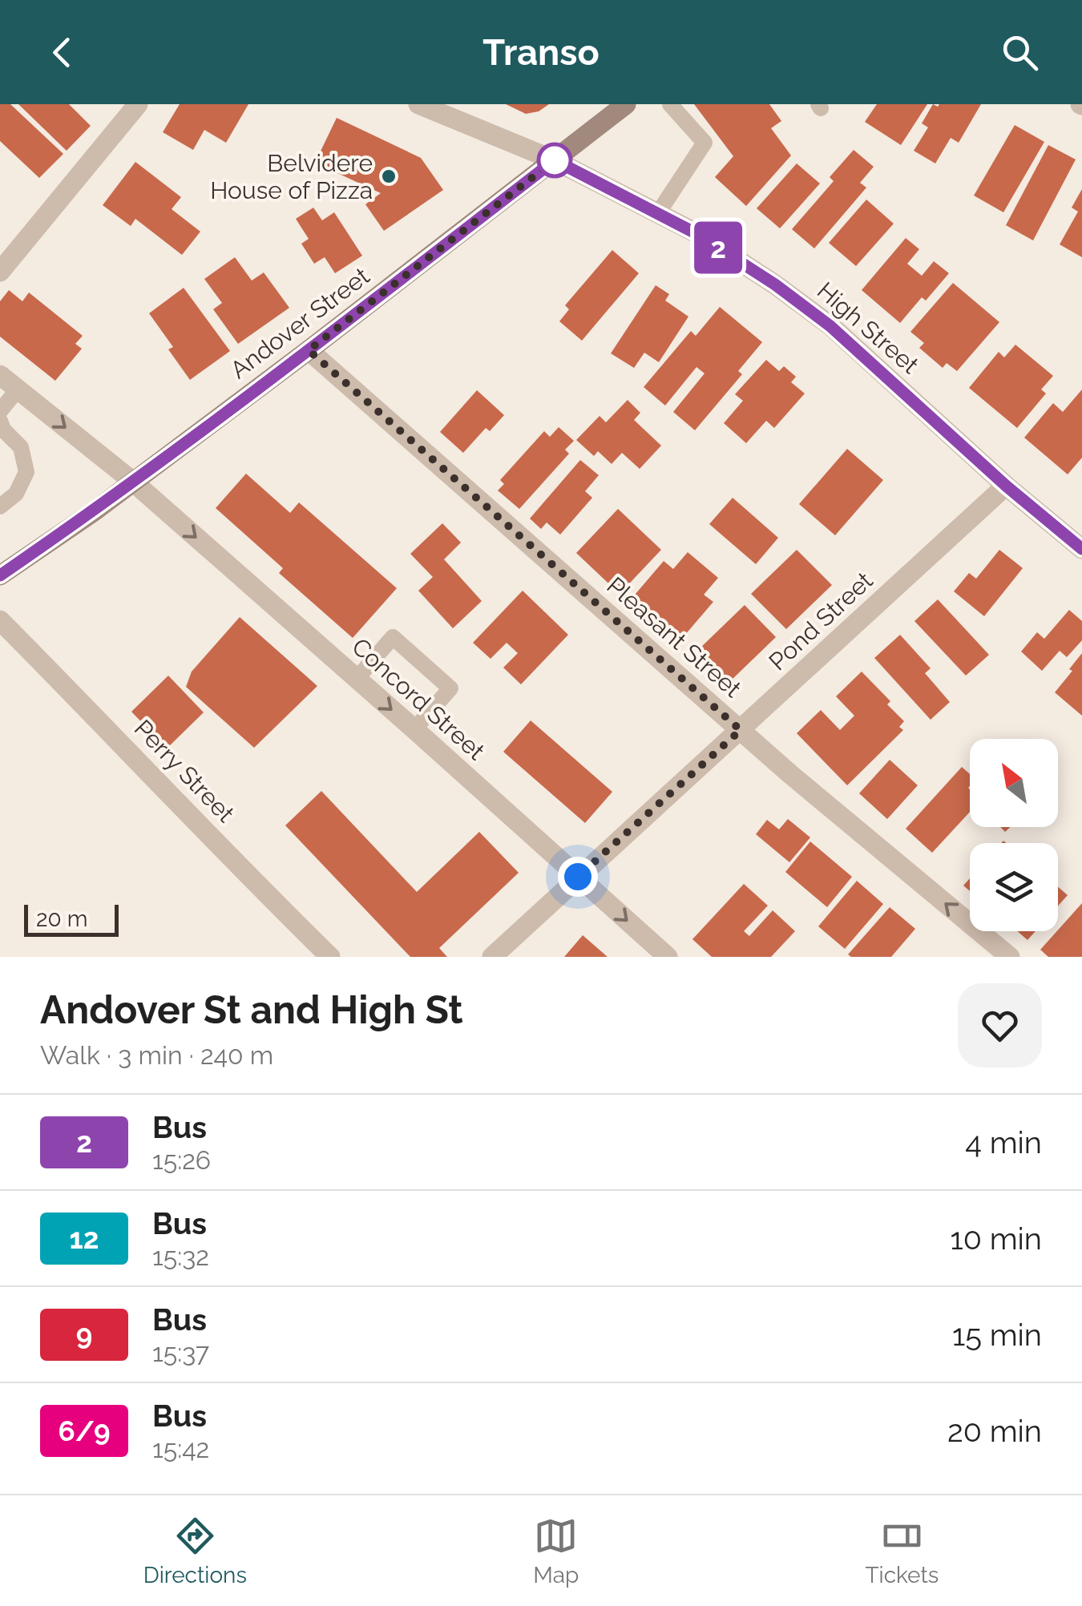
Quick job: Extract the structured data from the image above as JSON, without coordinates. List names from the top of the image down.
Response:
{
  "streets": {
    "main road": ["Andover Street"],
    "street": [
      "High Street",
      "Pond Street",
      "Pleasant Street",
      "Concord Street",
      "Perry Street"
    ]
  },
  "crossings": [
    ["Andover Street", "High Street"],
    ["Andover Street", "Pleasant Street"],
    ["Andover Street", "Concord Street"],
    ["High Street", "Pond Street"],
    ["Pond Street", "Pleasant Street"],
    ["Pond Street", "Concord Street"]
  ],
  "one_way": ["Pleasant Street", "Concord Street"],
  "places": ["Belvidere House of Pizza"],
  "lines": ["bus line 2"],
  "scale_bar": "20 m",
  "north": "top left",
  "page": {
    "header": "Transo",
    "on_map": "2",
    "scale": "20 m",
    "heading": ["Andover St and High St", "Walk · 3 min · 240 m"],
    "list": [
      {
        "mark": "2",
        "name": "Bus",
        "note": "15:26",
        "value": "4 min"
      },
      {
        "mark": "12",
        "name": "Bus",
        "note": "15:32",
        "value": "10 min"
      },
      {
        "mark": "9",
        "name": "Bus",
        "note": "15:37",
        "value": "15 min"
      },
      {
        "mark": "6/9",
        "name": "Bus",
        "note": "15:42",
        "value": "20 min"
      }
    ],
    "tabs": ["Directions", "Map", "Tickets"]
  }
}
